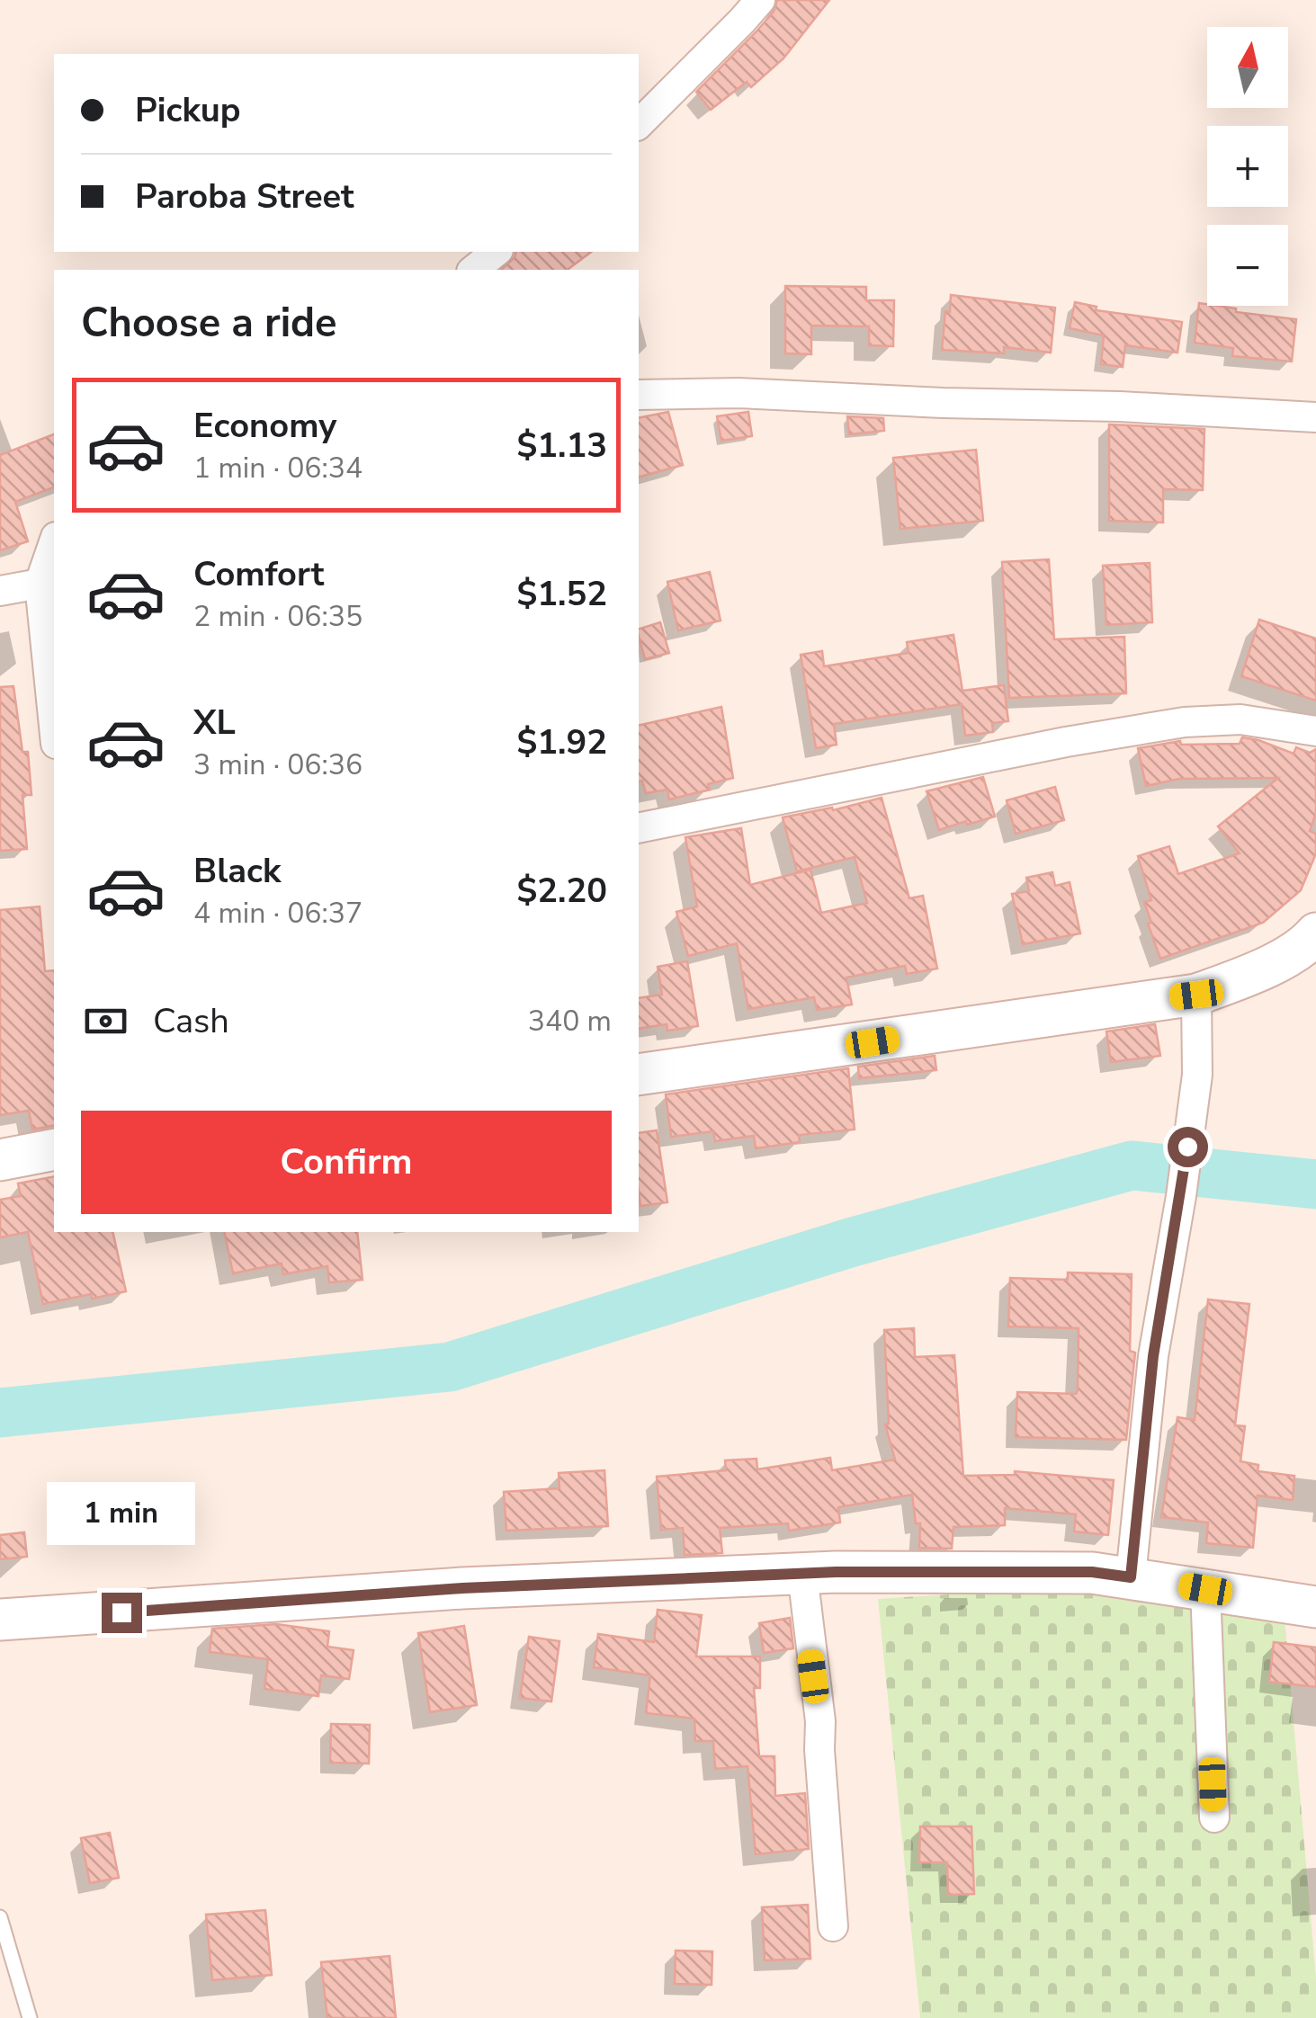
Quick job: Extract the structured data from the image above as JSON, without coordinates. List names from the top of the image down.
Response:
{
  "north": "top",
  "page": {
    "map_buttons": ["+", "−"],
    "banner": ["Pickup", "Paroba Street"],
    "heading": "Choose a ride",
    "list": [
      {
        "name": "Economy",
        "note": "1 min · 06:34",
        "value": "$1.13"
      },
      {
        "name": "Comfort",
        "note": "2 min · 06:35",
        "value": "$1.52"
      },
      {
        "name": "XL",
        "note": "3 min · 06:36",
        "value": "$1.92"
      },
      {
        "name": "Black",
        "note": "4 min · 06:37",
        "value": "$2.20"
      }
    ],
    "pay": ["Cash", "340 m"],
    "buttons": "Confirm",
    "bubble": "1 min"
  }
}
